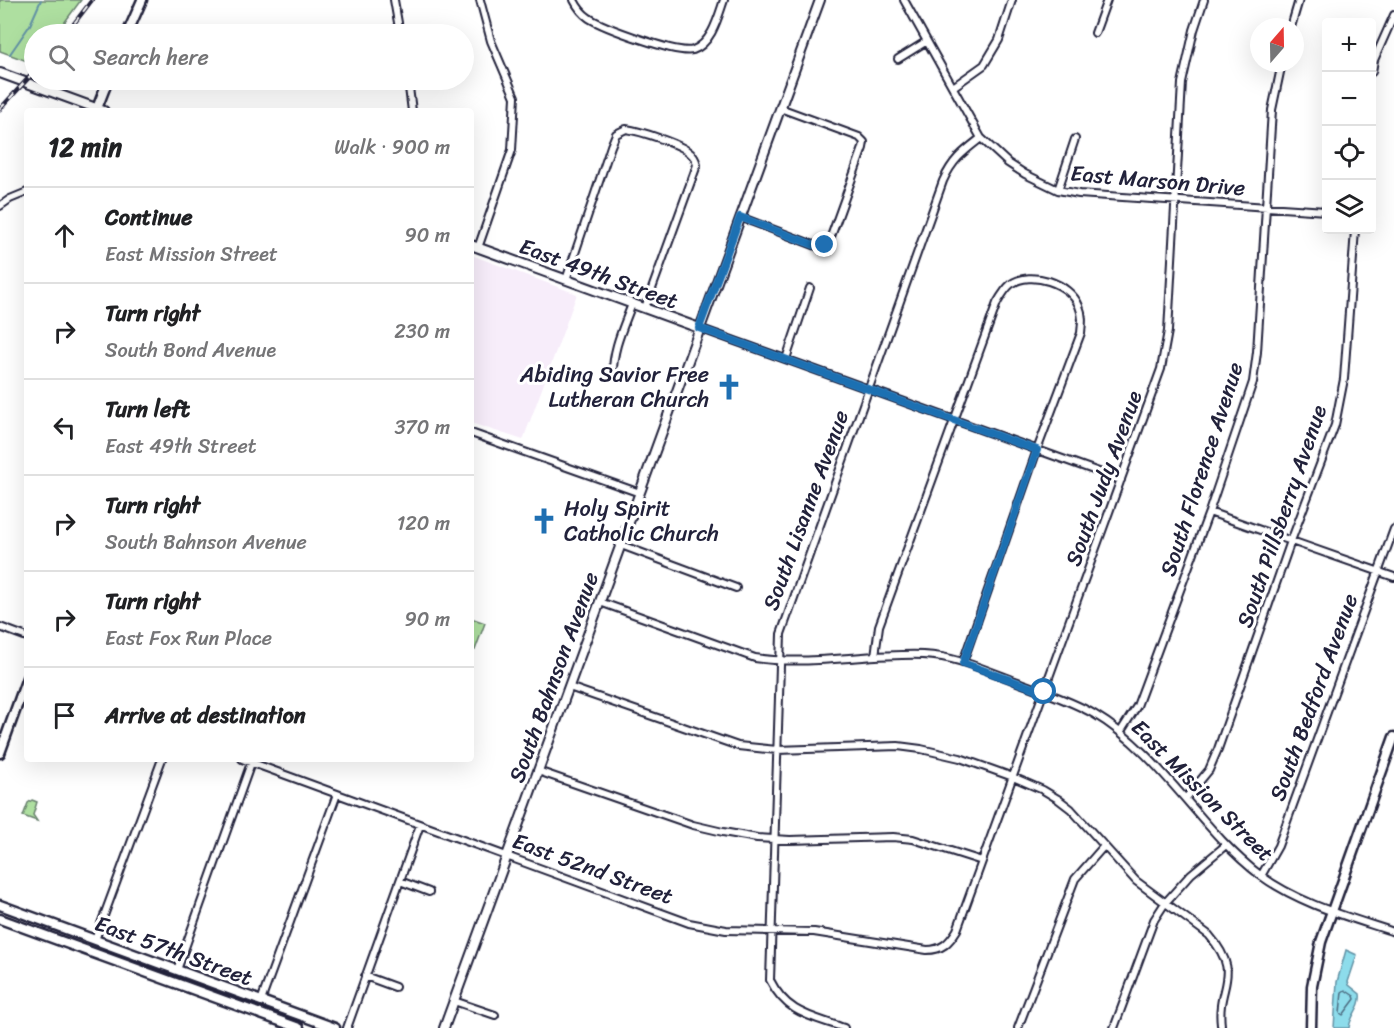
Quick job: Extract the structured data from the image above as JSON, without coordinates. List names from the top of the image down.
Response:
{
  "streets": {
    "main road": ["East 57th Street"],
    "street": [
      "East Marson Drive",
      "East 49th Street",
      "South Florence Avenue",
      "South Judy Avenue",
      "South Lisanne Avenue",
      "South Pillsberry Avenue",
      "South Bahnson Avenue",
      "South Bedford Avenue",
      "East Mission Street",
      "East 52nd Street"
    ]
  },
  "crossings": [
    ["East Marson Drive", "South Florence Avenue"],
    ["East Marson Drive", "South Judy Avenue"],
    ["East Marson Drive", "South Lisanne Avenue"],
    ["East 49th Street", "South Judy Avenue"],
    ["East 49th Street", "South Lisanne Avenue"],
    ["East 49th Street", "South Bahnson Avenue"],
    ["South Florence Avenue", "East Mission Street"],
    ["South Judy Avenue", "East Mission Street"],
    ["South Judy Avenue", "East 52nd Street"],
    ["South Lisanne Avenue", "East Mission Street"],
    ["South Lisanne Avenue", "East 52nd Street"],
    ["South Pillsberry Avenue", "East Mission Street"],
    ["South Bahnson Avenue", "East Mission Street"],
    ["South Bahnson Avenue", "East 52nd Street"],
    ["South Bedford Avenue", "East Mission Street"]
  ],
  "places": {
    "church": ["Abiding Savior Free Lutheran Church", "Holy Spirit Catholic Church"]
  },
  "north": "top",
  "page": {
    "map_buttons": ["+", "−"],
    "search": "Search here",
    "heading": ["12 min", "Walk · 900 m"],
    "list": [
      ["Continue", "East Mission Street", "90 m"],
      ["Turn right", "South Bond Avenue", "230 m"],
      ["Turn left", "East 49th Street", "370 m"],
      ["Turn right", "South Bahnson Avenue", "120 m"],
      ["Turn right", "East Fox Run Place", "90 m"],
      "Arrive at destination"
    ]
  }
}
